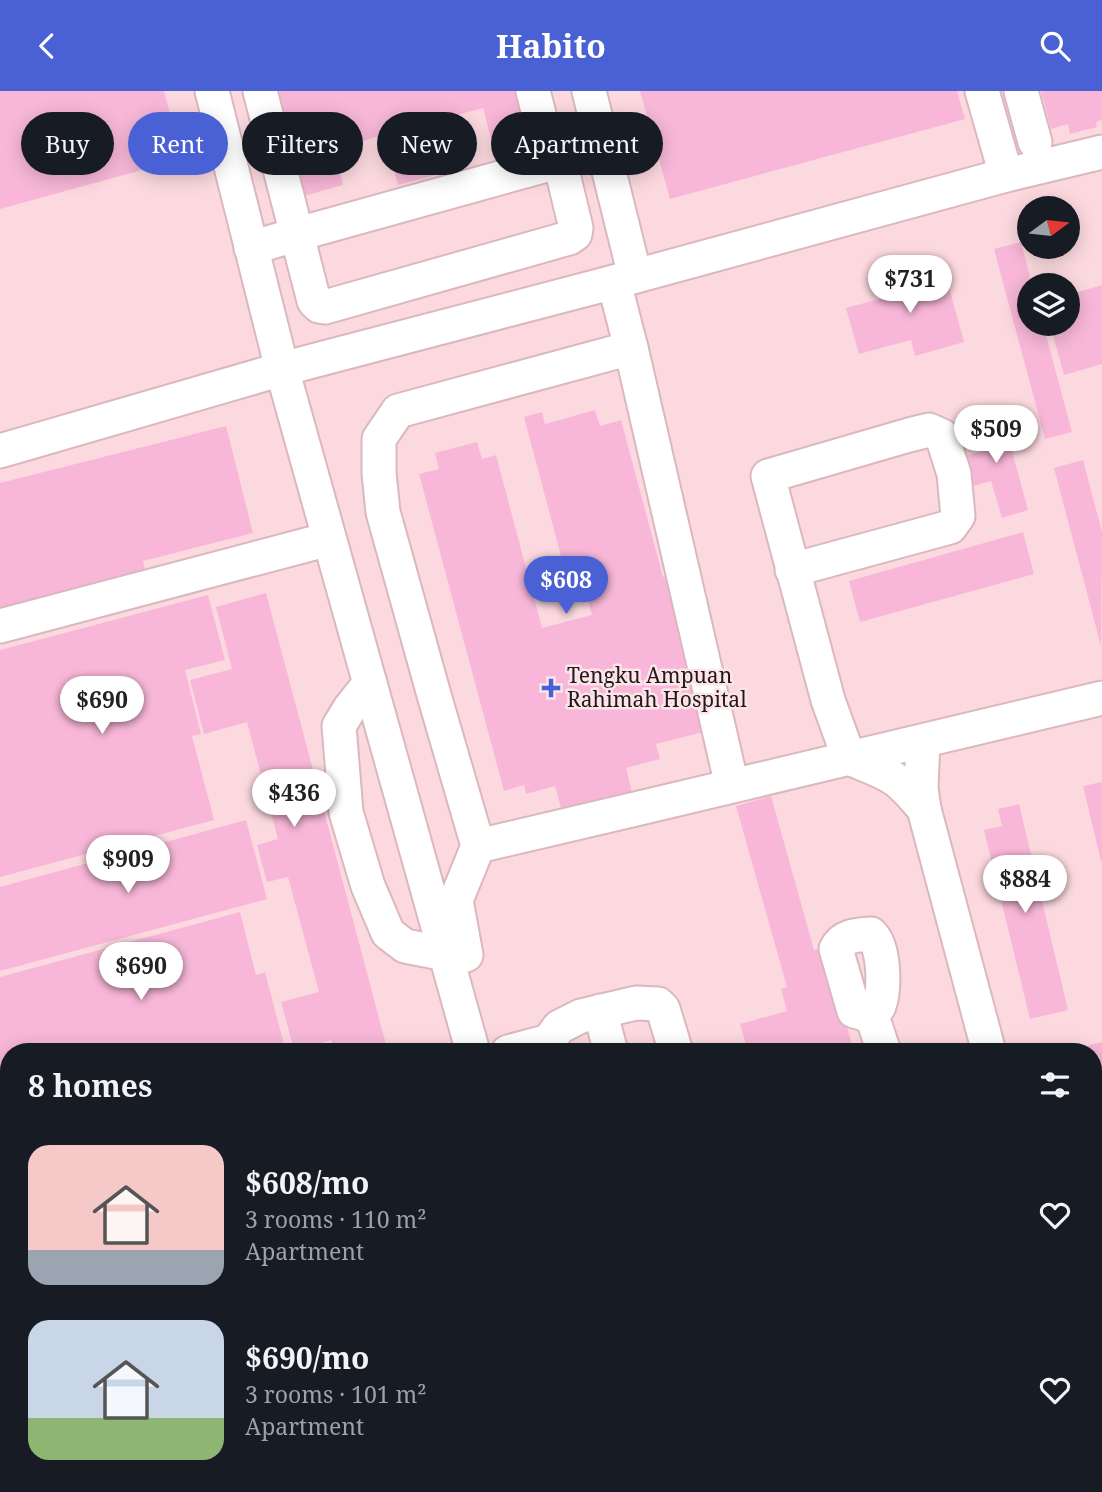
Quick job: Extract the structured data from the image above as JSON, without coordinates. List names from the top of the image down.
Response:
{
  "places": {
    "health": ["Tengku Ampuan Rahimah Hospital"]
  },
  "north": "right",
  "page": {
    "header": "Habito",
    "chip": [
      "Buy",
      "Rent",
      "Filters",
      "New",
      "Apartment"
    ],
    "price": [
      "$731",
      "$509",
      "$608",
      "$690",
      "$436",
      "$909",
      "$884",
      "$690"
    ],
    "heading": "8 homes",
    "list": [
      {
        "name": "$608/mo",
        "note": "3 rooms · 110 m² · Apartment"
      },
      {
        "name": "$690/mo",
        "note": "3 rooms · 101 m² · Apartment"
      }
    ]
  }
}
